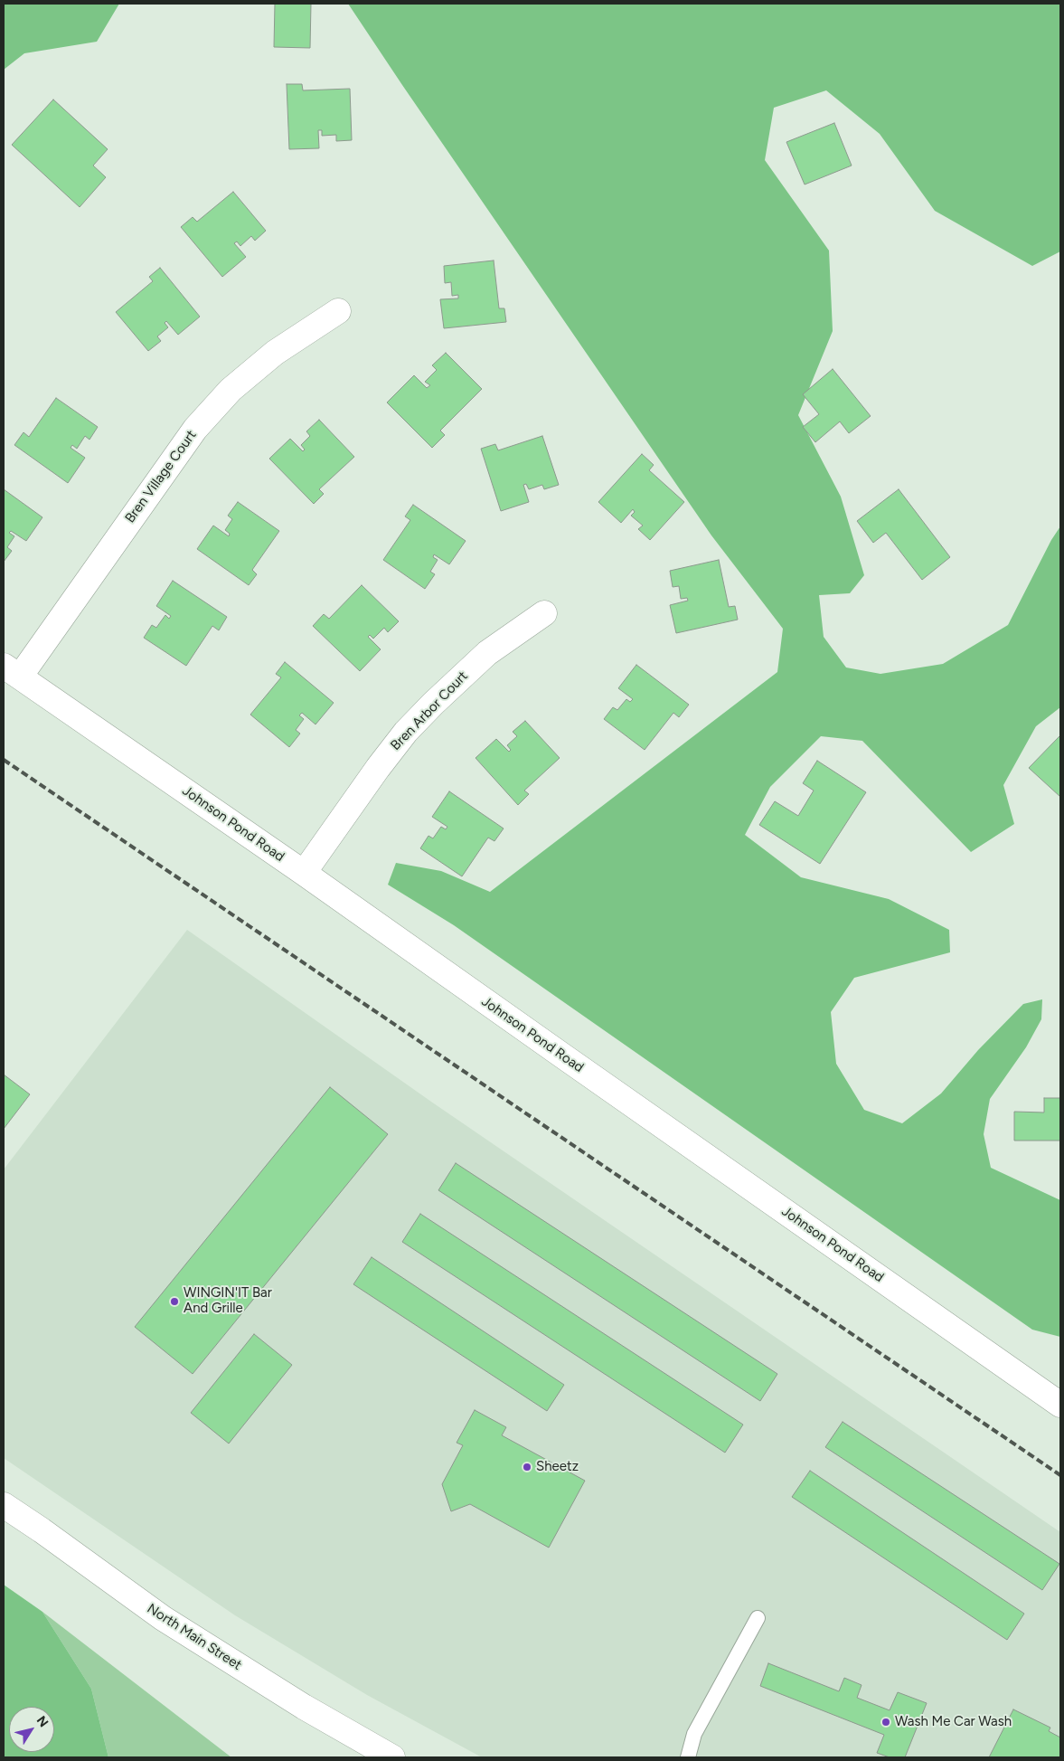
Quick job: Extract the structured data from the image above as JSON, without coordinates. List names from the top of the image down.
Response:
{
  "streets": {
    "main road": [
      "Bren Village Court",
      "Bren Arbor Court",
      "Johnson Pond Road",
      "North Main Street"
    ]
  },
  "crossings": [
    ["Bren Village Court", "Johnson Pond Road"],
    ["Bren Arbor Court", "Johnson Pond Road"]
  ],
  "places": ["WINGIN'IT Bar And Grille", "Sheetz", "Wash Me Car Wash"],
  "north": "top right"
}
